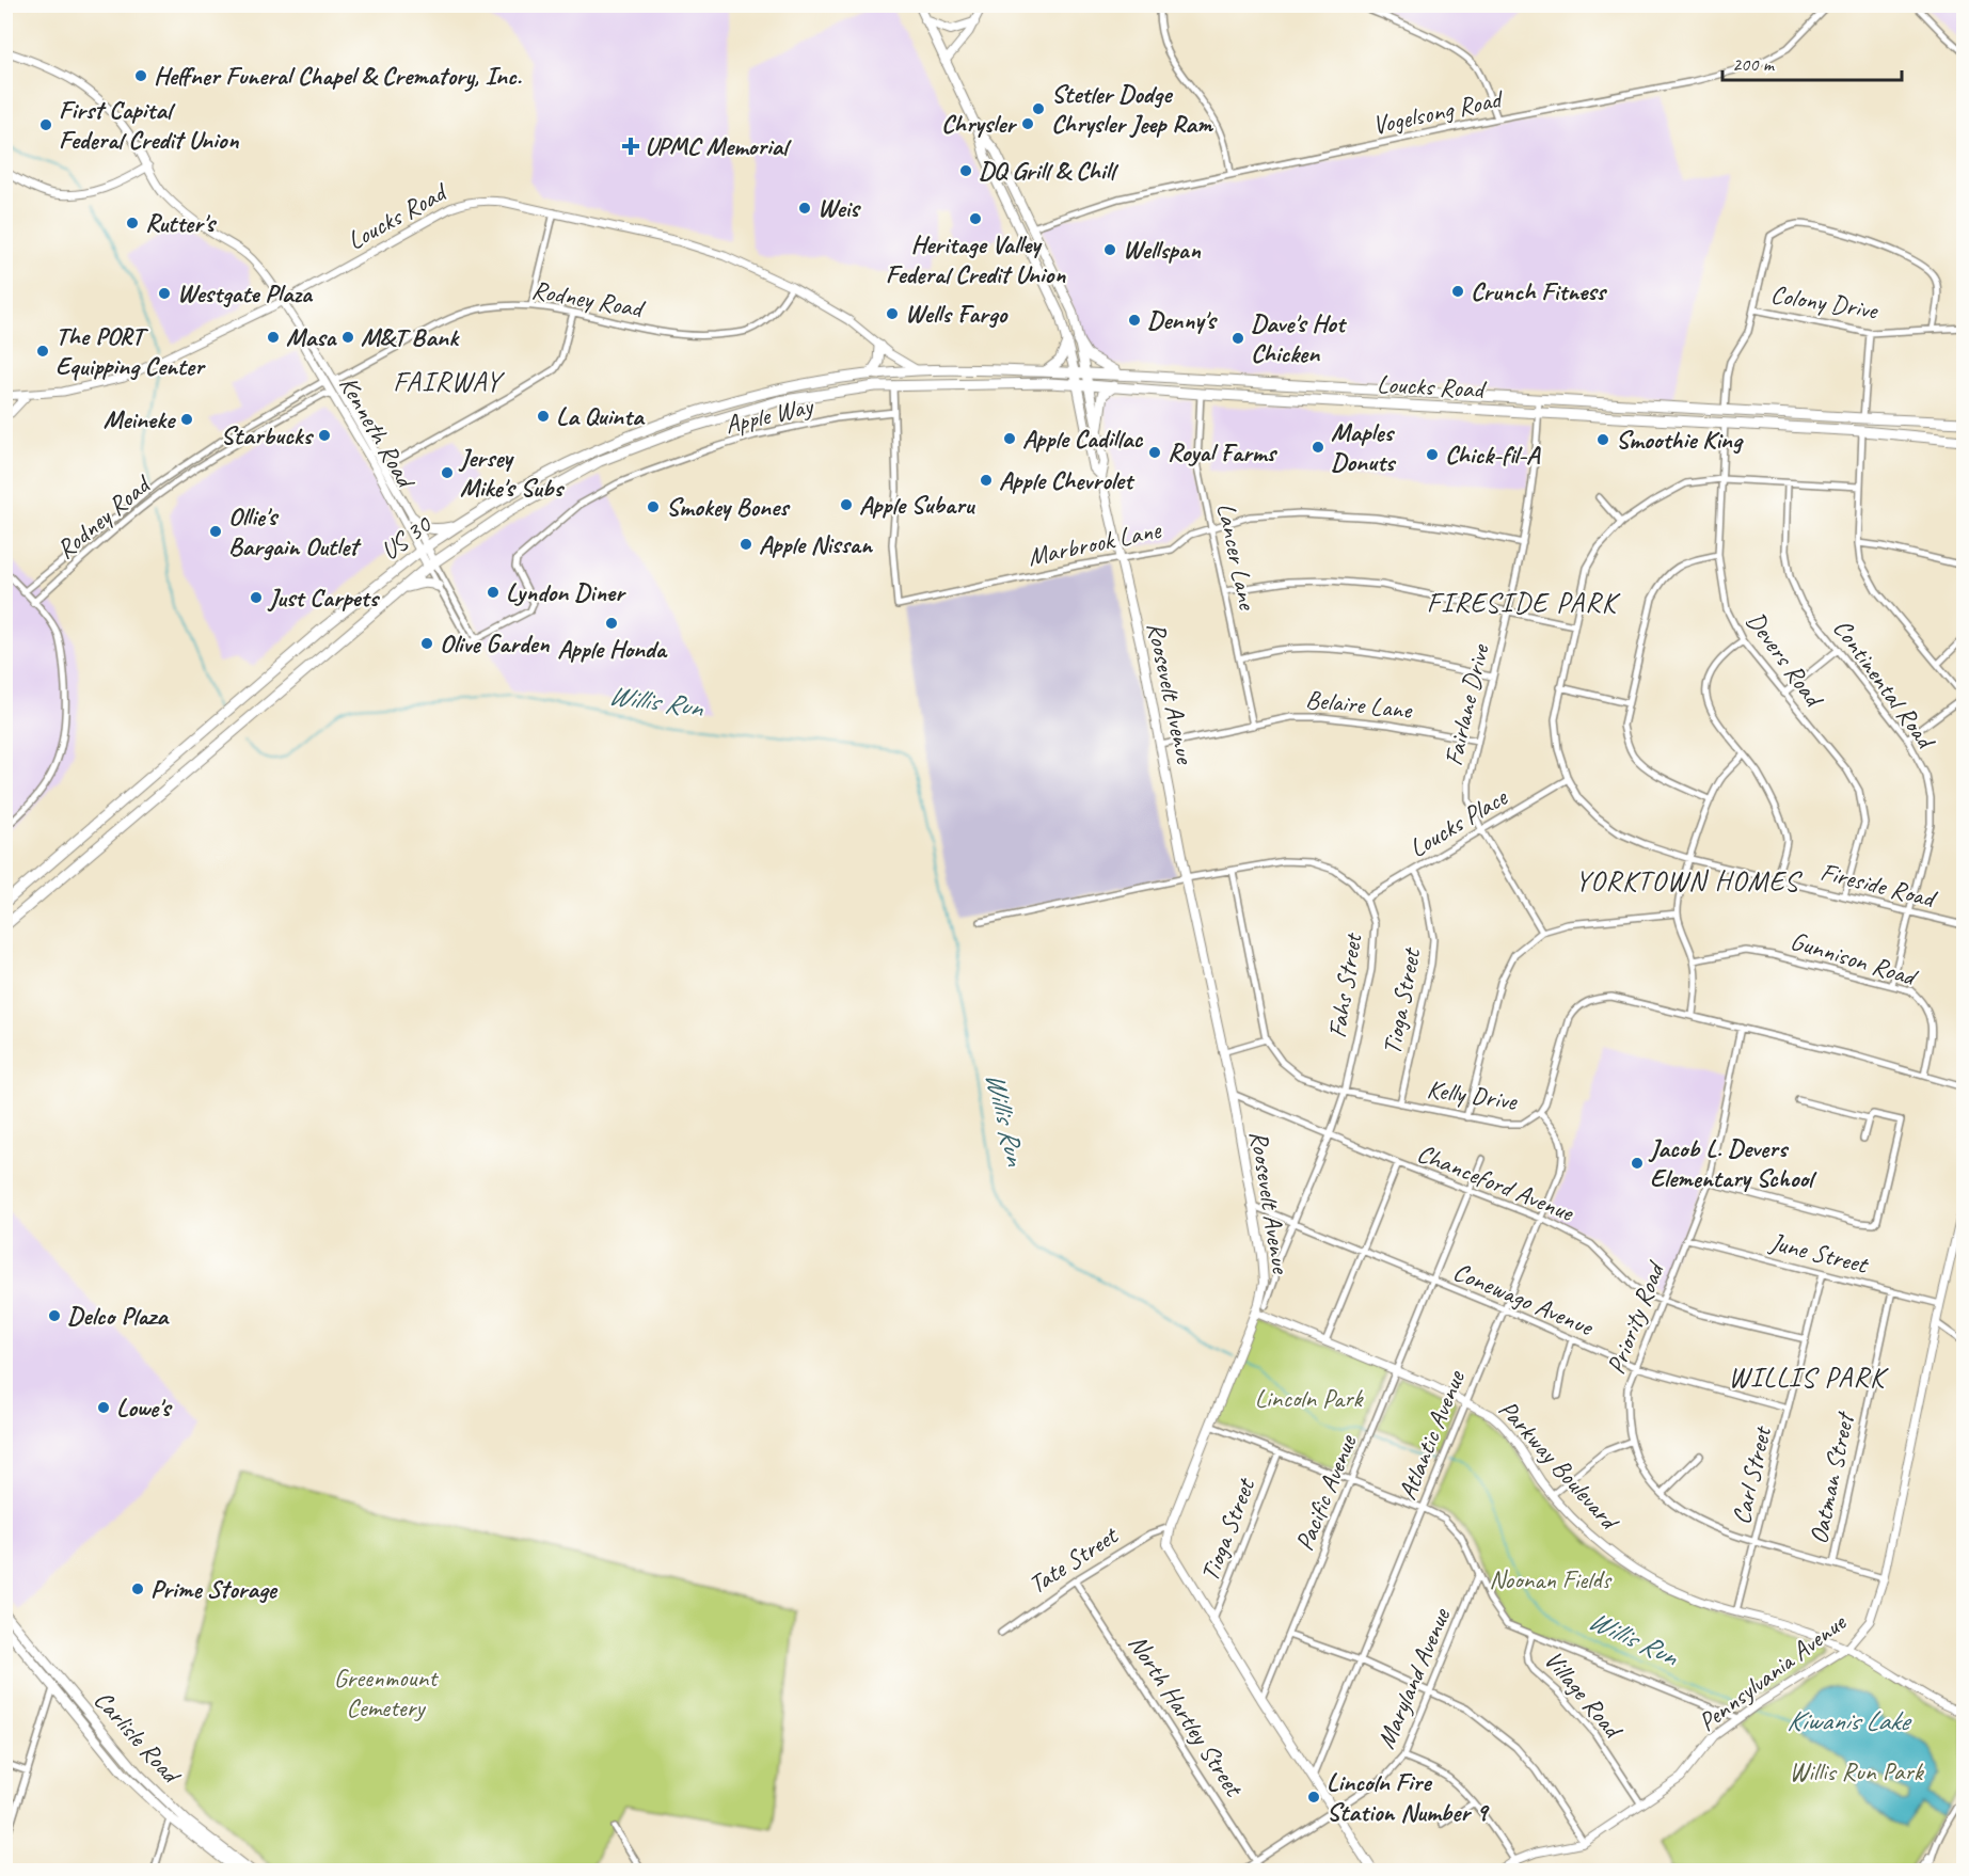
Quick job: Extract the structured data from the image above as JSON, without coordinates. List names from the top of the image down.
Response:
{
  "streets": {
    "highway": ["Loucks Road", "US 30"],
    "main road": ["Roosevelt Avenue", "Carlisle Road"],
    "street": [
      "Vogelsong Road",
      "Rodney Road",
      "Colony Drive",
      "Apple Way",
      "Kenneth Road",
      "Marbrook Lane",
      "Lancer Lane",
      "Devers Road",
      "Continental Road",
      "Belaire Lane",
      "Fairlane Drive",
      "Loucks Place",
      "Fireside Road",
      "Gunnison Road",
      "Fahs Street",
      "Tioga Street",
      "Kelly Drive",
      "Chanceford Avenue",
      "June Street",
      "Conewago Avenue",
      "Priority Road",
      "Atlantic Avenue",
      "Parkway Boulevard",
      "Carl Street",
      "Oatman Street",
      "Pacific Avenue",
      "Tate Street",
      "Pennsylvania Avenue",
      "Maryland Avenue",
      "Village Road",
      "North Hartley Street"
    ]
  },
  "crossings": [
    ["Vogelsong Road", "Roosevelt Avenue"],
    ["Loucks Road", "Rodney Road"],
    ["Loucks Road", "Kenneth Road"],
    ["Loucks Road", "US 30"],
    ["Loucks Road", "Lancer Lane"],
    ["Loucks Road", "Devers Road"],
    ["Loucks Road", "Roosevelt Avenue"],
    ["Loucks Road", "Fairlane Drive"],
    ["Rodney Road", "Kenneth Road"],
    ["Apple Way", "Kenneth Road"],
    ["Apple Way", "Marbrook Lane"],
    ["Kenneth Road", "US 30"],
    ["Marbrook Lane", "Lancer Lane"],
    ["Marbrook Lane", "Roosevelt Avenue"],
    ["Marbrook Lane", "Fairlane Drive"],
    ["Lancer Lane", "Belaire Lane"],
    ["Devers Road", "Fireside Road"],
    ["Continental Road", "Fireside Road"],
    ["Continental Road", "Gunnison Road"],
    ["Roosevelt Avenue", "Belaire Lane"],
    ["Roosevelt Avenue", "Fahs Street"],
    ["Roosevelt Avenue", "Chanceford Avenue"],
    ["Roosevelt Avenue", "Conewago Avenue"],
    ["Roosevelt Avenue", "Parkway Boulevard"],
    ["Roosevelt Avenue", "Tate Street"],
    ["Belaire Lane", "Fairlane Drive"],
    ["Fairlane Drive", "Loucks Place"],
    ["Loucks Place", "Fireside Road"],
    ["Loucks Place", "Fahs Street"],
    ["Loucks Place", "Tioga Street"],
    ["Gunnison Road", "Kelly Drive"],
    ["Fahs Street", "Kelly Drive"],
    ["Fahs Street", "Chanceford Avenue"],
    ["Fahs Street", "Conewago Avenue"],
    ["Tioga Street", "Kelly Drive"],
    ["Kelly Drive", "Priority Road"],
    ["Kelly Drive", "Atlantic Avenue"],
    ["Chanceford Avenue", "Priority Road"],
    ["Chanceford Avenue", "Atlantic Avenue"],
    ["Chanceford Avenue", "Carl Street"],
    ["Chanceford Avenue", "Pacific Avenue"],
    ["June Street", "Priority Road"],
    ["June Street", "Carl Street"],
    ["June Street", "Oatman Street"],
    ["June Street", "Pennsylvania Avenue"],
    ["Conewago Avenue", "Priority Road"],
    ["Conewago Avenue", "Atlantic Avenue"],
    ["Conewago Avenue", "Carl Street"],
    ["Conewago Avenue", "Pacific Avenue"],
    ["Priority Road", "Carl Street"],
    ["Priority Road", "Oatman Street"],
    ["Priority Road", "Pennsylvania Avenue"],
    ["Atlantic Avenue", "Parkway Boulevard"],
    ["Parkway Boulevard", "Carl Street"],
    ["Parkway Boulevard", "Pacific Avenue"],
    ["Parkway Boulevard", "Pennsylvania Avenue"],
    ["Tate Street", "North Hartley Street"],
    ["Pennsylvania Avenue", "Village Road"],
    ["Maryland Avenue", "North Hartley Street"]
  ],
  "districts": [
    "FAIRWAY",
    "FIRESIDE PARK",
    "YORKTOWN HOMES",
    "WILLIS PARK"
  ],
  "water": ["Willis Run", "Kiwanis Lake"],
  "parks": [
    "Lincoln Park",
    "Noonan Fields",
    "Greenmount Cemetery",
    "Willis Run Park"
  ],
  "places": {
    "other": [
      "Heffner Funeral Chapel & Crematory, Inc.",
      "Stetler Dodge Chrysler Jeep Ram",
      "Chrysler",
      "First Capital Federal Credit Union",
      "DQ Grill & Chill",
      "Weis",
      "Heritage Valley Federal Credit Union",
      "Rutter's",
      "Wellspan",
      "Crunch Fitness",
      "Westgate Plaza",
      "Wells Fargo",
      "Denny's",
      "Masa",
      "M&T Bank",
      "Dave's Hot Chicken",
      "The PORT Equipping Center",
      "La Quinta",
      "Meineke",
      "Starbucks",
      "Apple Cadillac",
      "Smoothie King",
      "Maples Donuts",
      "Royal Farms",
      "Chick-fil-A",
      "Jersey Mike's Subs",
      "Apple Chevrolet",
      "Apple Subaru",
      "Smokey Bones",
      "Ollie's Bargain Outlet",
      "Apple Nissan",
      "Lyndon Diner",
      "Just Carpets",
      "Apple Honda",
      "Olive Garden",
      "Jacob L. Devers Elementary School",
      "Delco Plaza",
      "Lowe's",
      "Prime Storage",
      "Lincoln Fire Station Number 9"
    ],
    "health": ["UPMC Memorial"]
  },
  "scale_bar": "200 m"
}
